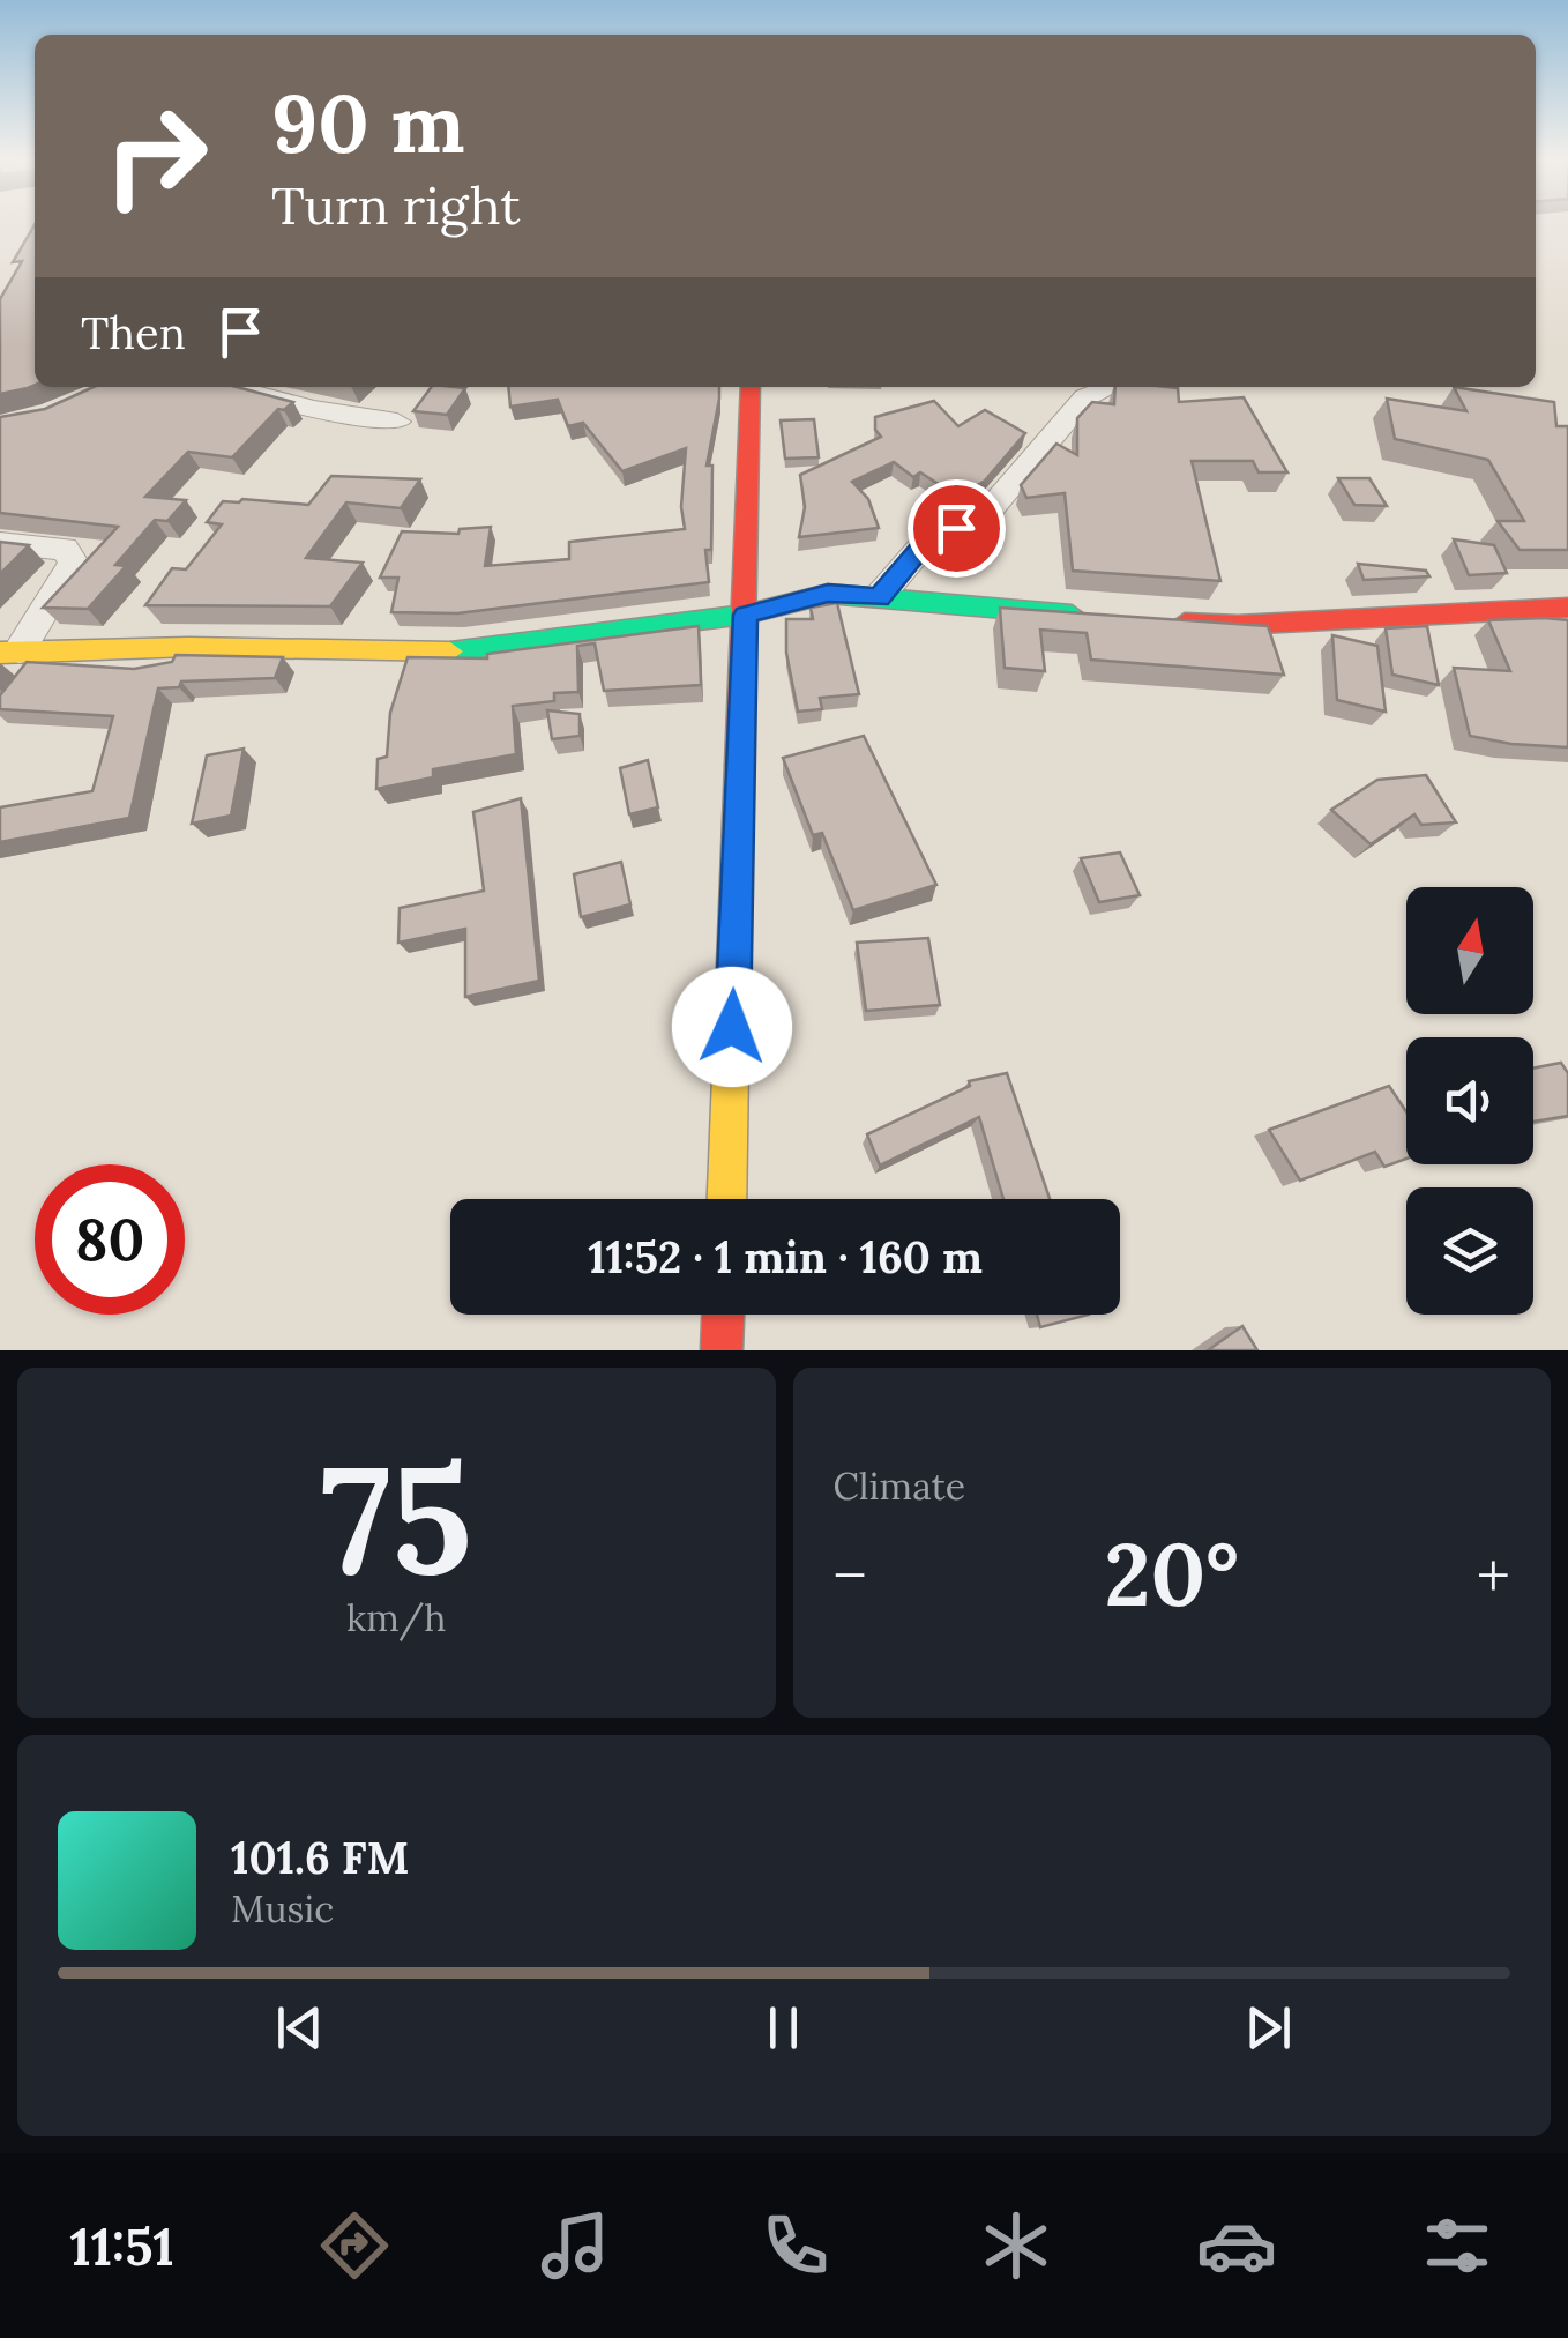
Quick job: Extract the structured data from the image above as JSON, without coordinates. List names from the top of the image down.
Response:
{
  "north": "top",
  "page": {
    "turn": ["90 m", "Turn right"],
    "then": "Then",
    "limit": "80",
    "trip": "11:52 · 1 min · 160 m",
    "tile": [
      ["75", "km/h"],
      "Climate"
    ],
    "heat": ["−", "20°", "+"],
    "song": ["101.6 FM", "Music"],
    "tabs": "11:51"
  }
}
